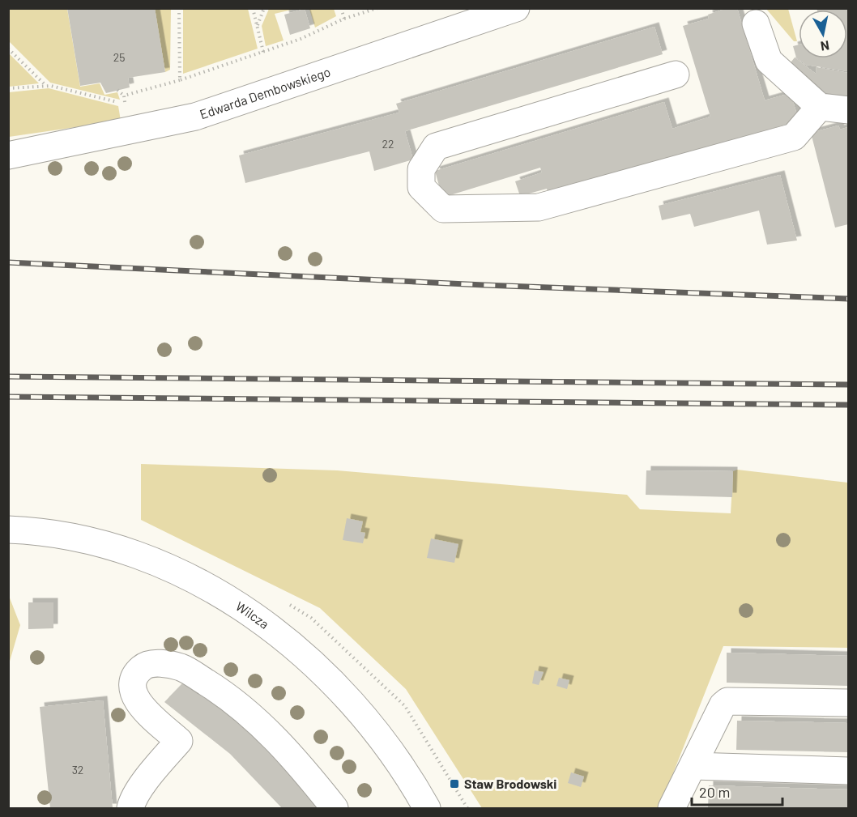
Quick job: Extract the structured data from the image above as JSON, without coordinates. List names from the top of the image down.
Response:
{
  "streets": {
    "street": ["Edwarda Dembowskiego", "Wilcza"]
  },
  "places": {
    "transit": ["Staw Brodowski"]
  },
  "house_numbers": ["25", "22", "32"],
  "scale_bar": "20 m",
  "north": "bottom"
}
